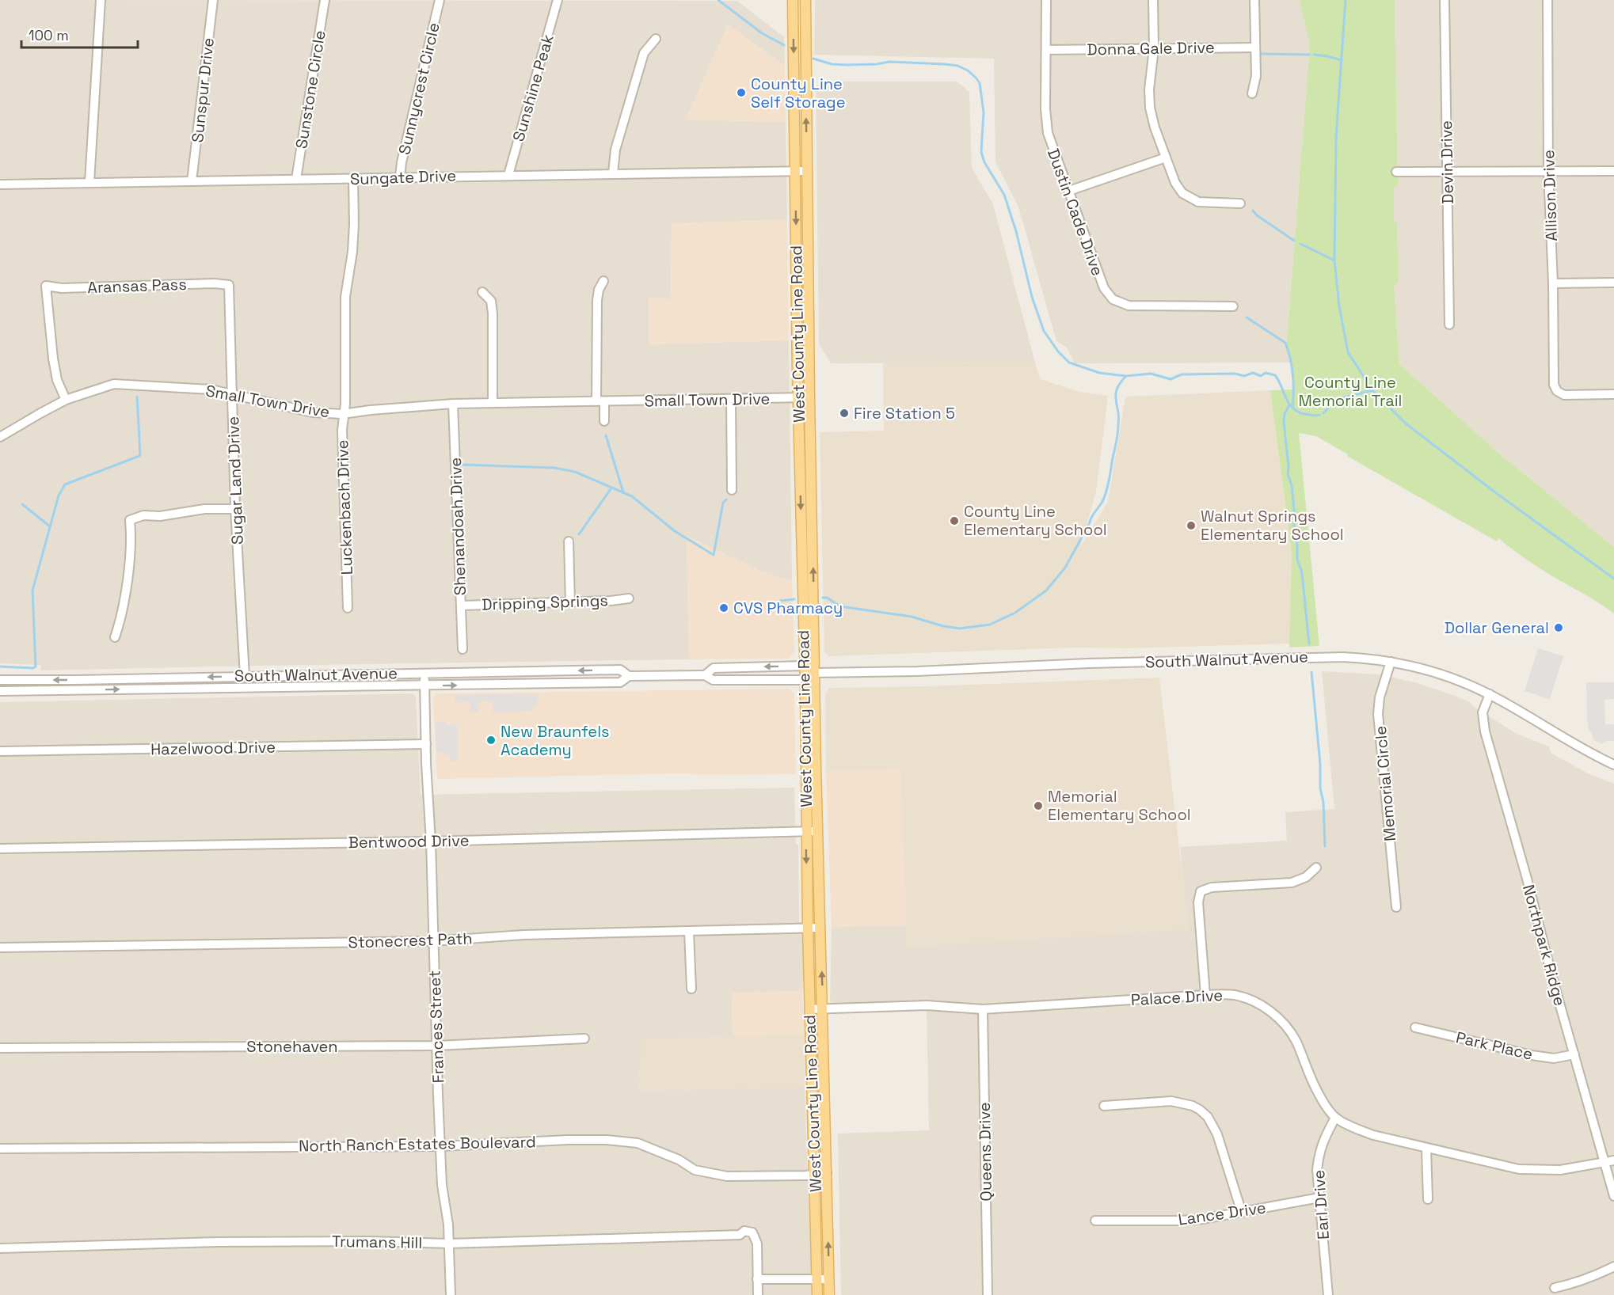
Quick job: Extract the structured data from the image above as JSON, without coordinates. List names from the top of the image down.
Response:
{
  "streets": {
    "main road": ["West County Line Road"],
    "street": [
      "Donna Gale Drive",
      "Sunshine Peak",
      "Sunnycrest Circle",
      "Sunstone Circle",
      "Sunspur Drive",
      "Devin Drive",
      "Sungate Drive",
      "Allison Drive",
      "Dustin Cade Drive",
      "Aransas Pass",
      "Small Town Drive",
      "Sugar Land Drive",
      "Luckenbach Drive",
      "Shenandoah Drive",
      "Dripping Springs",
      "South Walnut Avenue",
      "Hazelwood Drive",
      "Memorial Circle",
      "Bentwood Drive",
      "Stonecrest Path",
      "Northpark Ridge",
      "Palace Drive",
      "Frances Street",
      "Park Place",
      "Stonehaven",
      "North Ranch Estates Boulevard",
      "Queens Drive",
      "Earl Drive",
      "Lance Drive",
      "Trumans Hill"
    ]
  },
  "crossings": [
    ["Donna Gale Drive", "Dustin Cade Drive"],
    ["Sunshine Peak", "Sungate Drive"],
    ["Sunnycrest Circle", "Sungate Drive"],
    ["Sunstone Circle", "Sungate Drive"],
    ["Sunspur Drive", "Sungate Drive"],
    ["Sungate Drive", "West County Line Road"],
    ["Sungate Drive", "Luckenbach Drive"],
    ["Aransas Pass", "Small Town Drive"],
    ["Aransas Pass", "Sugar Land Drive"],
    ["West County Line Road", "Small Town Drive"],
    ["West County Line Road", "South Walnut Avenue"],
    ["West County Line Road", "Bentwood Drive"],
    ["West County Line Road", "Stonecrest Path"],
    ["West County Line Road", "Palace Drive"],
    ["West County Line Road", "North Ranch Estates Boulevard"],
    ["Small Town Drive", "Sugar Land Drive"],
    ["Small Town Drive", "Luckenbach Drive"],
    ["Small Town Drive", "Shenandoah Drive"],
    ["Sugar Land Drive", "South Walnut Avenue"],
    ["Shenandoah Drive", "Dripping Springs"],
    ["South Walnut Avenue", "Memorial Circle"],
    ["South Walnut Avenue", "Northpark Ridge"],
    ["South Walnut Avenue", "Frances Street"],
    ["Hazelwood Drive", "Frances Street"],
    ["Bentwood Drive", "Frances Street"],
    ["Stonecrest Path", "Frances Street"],
    ["Northpark Ridge", "Palace Drive"],
    ["Northpark Ridge", "Park Place"],
    ["Palace Drive", "Queens Drive"],
    ["Palace Drive", "Earl Drive"],
    ["Frances Street", "Stonehaven"],
    ["Frances Street", "North Ranch Estates Boulevard"],
    ["Frances Street", "Trumans Hill"],
    ["Earl Drive", "Lance Drive"]
  ],
  "parks": ["County Line Memorial Trail"],
  "places": [
    "County Line Self Storage",
    "Fire Station 5",
    "County Line Elementary School",
    "Walnut Springs Elementary School",
    "CVS Pharmacy",
    "Dollar General",
    "New Braunfels Academy",
    "Memorial Elementary School"
  ],
  "scale_bar": "100 m"
}
